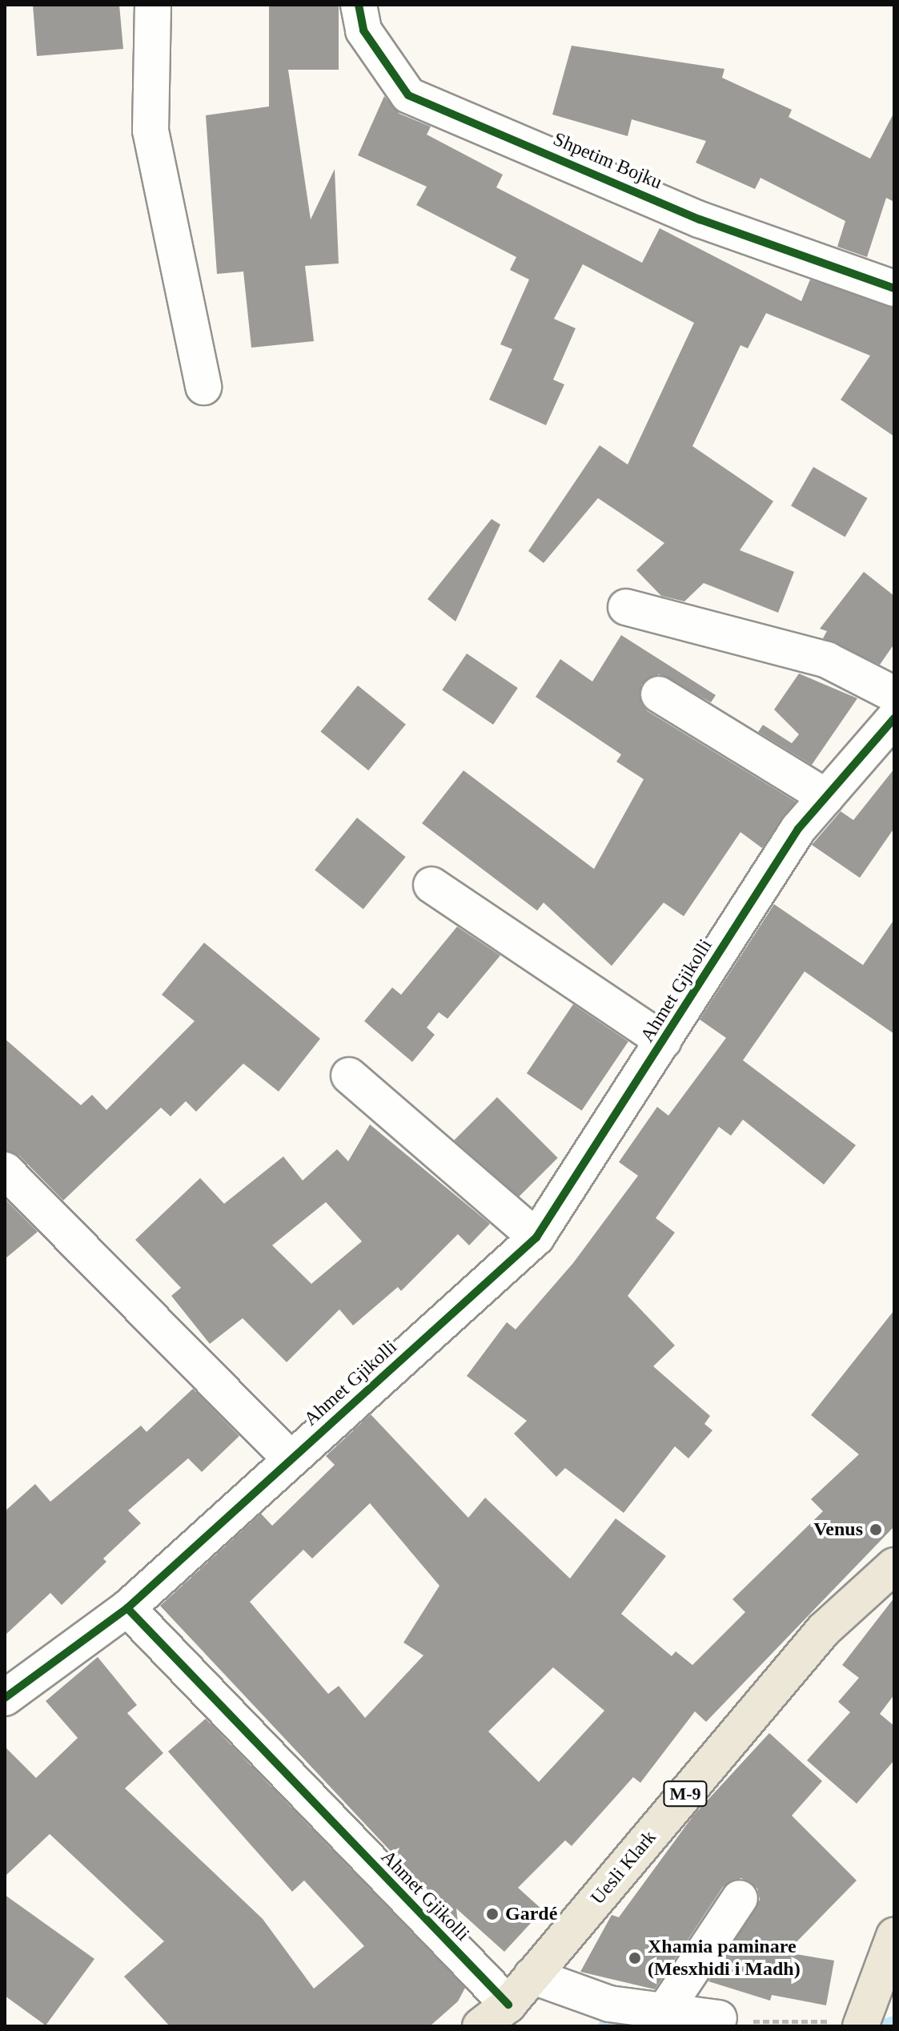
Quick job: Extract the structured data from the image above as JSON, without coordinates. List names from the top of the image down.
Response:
{
  "streets": {
    "main road": ["M-9", "Uesli Klark"],
    "street": ["Shpetim Bojku", "Ahmet Gjikolli"]
  },
  "crossings": [
    ["Ahmet Gjikolli", "Uesli Klark"]
  ],
  "places": ["Venus", "Gardé", "Xhamia paminare (Mesxhidi i Madh)"]
}
